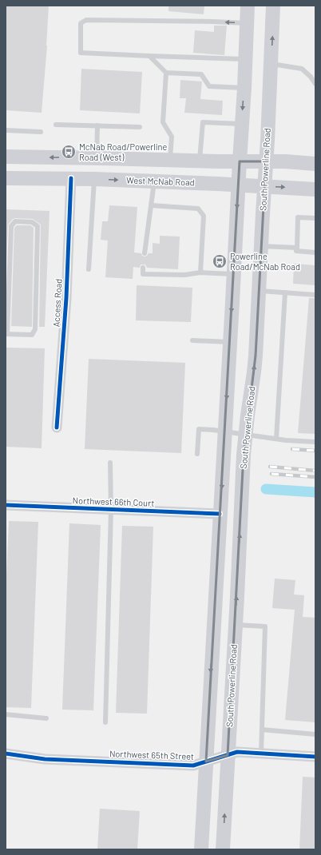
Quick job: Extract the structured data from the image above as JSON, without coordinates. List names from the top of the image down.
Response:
{
  "streets": {
    "main road": ["South Powerline Road", "West McNab Road"],
    "street": ["Access Road", "Northwest 66th Court", "Northwest 65th Street"]
  },
  "crossings": [
    ["South Powerline Road", "West McNab Road"],
    ["South Powerline Road", "Northwest 65th Street"],
    ["West McNab Road", "Access Road"]
  ],
  "places": {
    "bus stop": ["McNab Road/Powerline Road (West)", "Powerline Road/McNab Road"]
  }
}
